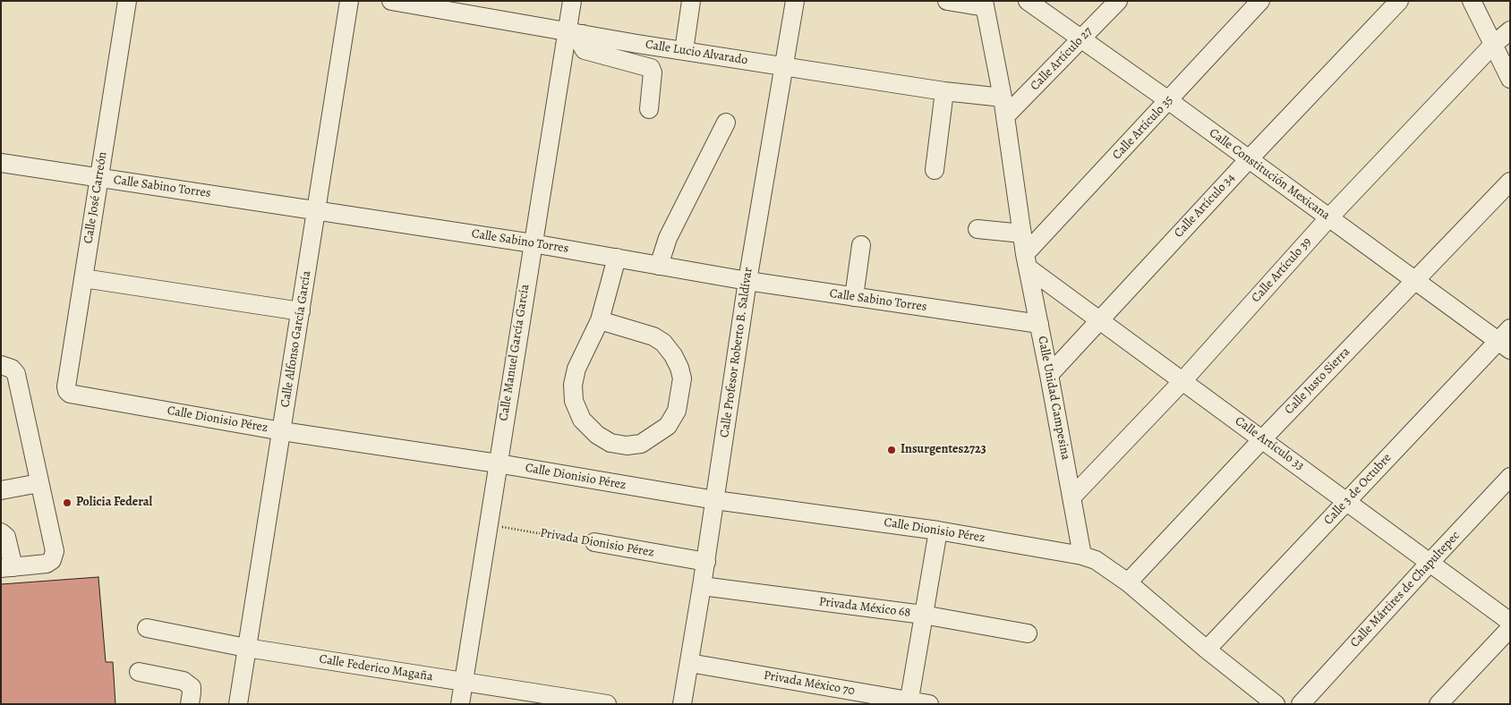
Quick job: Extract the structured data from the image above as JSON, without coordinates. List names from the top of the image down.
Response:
{
  "streets": {
    "street": [
      "Calle Lucio Alvarado",
      "Calle Artículo 27",
      "Calle Artículo 35",
      "Calle Constitución Mexicana",
      "Calle Sabino Torres",
      "Calle José Carreón",
      "Calle Artículo 34",
      "Calle Artículo 39",
      "Calle Alfonso García García",
      "Calle Manuel García García",
      "Calle Profesor Roberto B. Saldívar",
      "Calle Justo Sierra",
      "Calle Unidad Campesina",
      "Calle Dionisio Pérez",
      "Calle Artículo 33",
      "Calle 3 de Octubre",
      "Privada Dionisio Pérez",
      "Calle Mártires de Chapultepec",
      "Privada México 68",
      "Calle Federico Magaña",
      "Privada México 70"
    ]
  },
  "crossings": [
    ["Calle Lucio Alvarado", "Calle Manuel García García"],
    ["Calle Lucio Alvarado", "Calle Profesor Roberto B. Saldívar"],
    ["Calle Lucio Alvarado", "Calle Unidad Campesina"],
    ["Calle Artículo 27", "Calle Constitución Mexicana"],
    ["Calle Artículo 27", "Calle Unidad Campesina"],
    ["Calle Artículo 35", "Calle Constitución Mexicana"],
    ["Calle Artículo 35", "Calle Unidad Campesina"],
    ["Calle Artículo 35", "Calle Artículo 33"],
    ["Calle Constitución Mexicana", "Calle Artículo 34"],
    ["Calle Constitución Mexicana", "Calle Artículo 39"],
    ["Calle Constitución Mexicana", "Calle Justo Sierra"],
    ["Calle Constitución Mexicana", "Calle 3 de Octubre"],
    ["Calle Sabino Torres", "Calle José Carreón"],
    ["Calle Sabino Torres", "Calle Alfonso García García"],
    ["Calle Sabino Torres", "Calle Manuel García García"],
    ["Calle Sabino Torres", "Calle Profesor Roberto B. Saldívar"],
    ["Calle Sabino Torres", "Calle Unidad Campesina"],
    ["Calle José Carreón", "Calle Dionisio Pérez"],
    ["Calle Artículo 34", "Calle Unidad Campesina"],
    ["Calle Artículo 34", "Calle Artículo 33"],
    ["Calle Artículo 39", "Calle Unidad Campesina"],
    ["Calle Artículo 39", "Calle Artículo 33"],
    ["Calle Alfonso García García", "Calle Dionisio Pérez"],
    ["Calle Alfonso García García", "Calle Federico Magaña"],
    ["Calle Manuel García García", "Calle Dionisio Pérez"],
    ["Calle Manuel García García", "Privada Dionisio Pérez"],
    ["Calle Manuel García García", "Calle Federico Magaña"],
    ["Calle Profesor Roberto B. Saldívar", "Calle Dionisio Pérez"],
    ["Calle Profesor Roberto B. Saldívar", "Privada Dionisio Pérez"],
    ["Calle Profesor Roberto B. Saldívar", "Privada México 68"],
    ["Calle Profesor Roberto B. Saldívar", "Privada México 70"],
    ["Calle Justo Sierra", "Calle Artículo 33"],
    ["Calle Unidad Campesina", "Calle Dionisio Pérez"],
    ["Calle Unidad Campesina", "Calle Artículo 33"],
    ["Calle Artículo 33", "Calle 3 de Octubre"],
    ["Calle Artículo 33", "Calle Mártires de Chapultepec"]
  ],
  "places": ["Insurgentes2723", "Policia Federal"]
}
